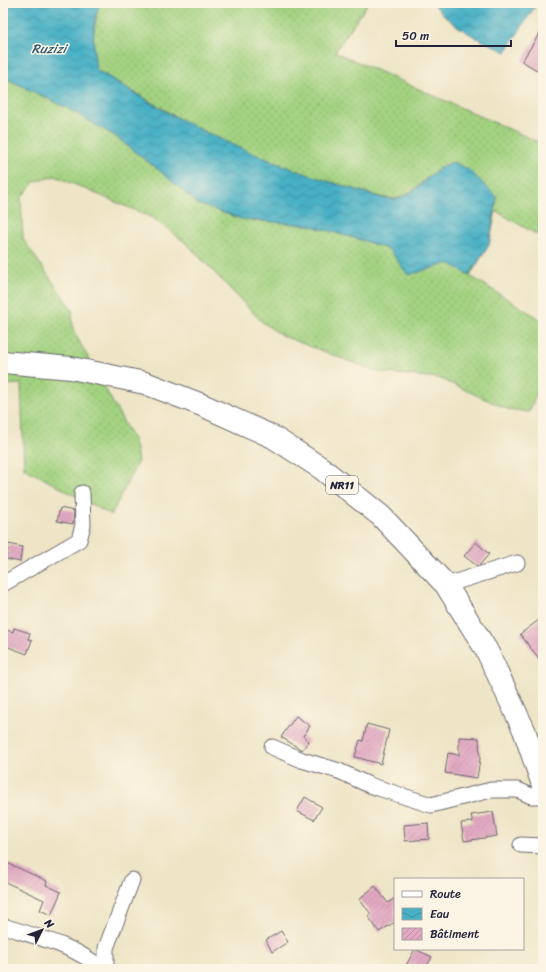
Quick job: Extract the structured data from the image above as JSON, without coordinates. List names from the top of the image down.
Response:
{
  "streets": {
    "highway": ["NR11"]
  },
  "water": ["Ruzizi"],
  "legend": ["Route", "Eau", "Bâtiment"],
  "scale_bar": "50 m",
  "north": "top right"
}
